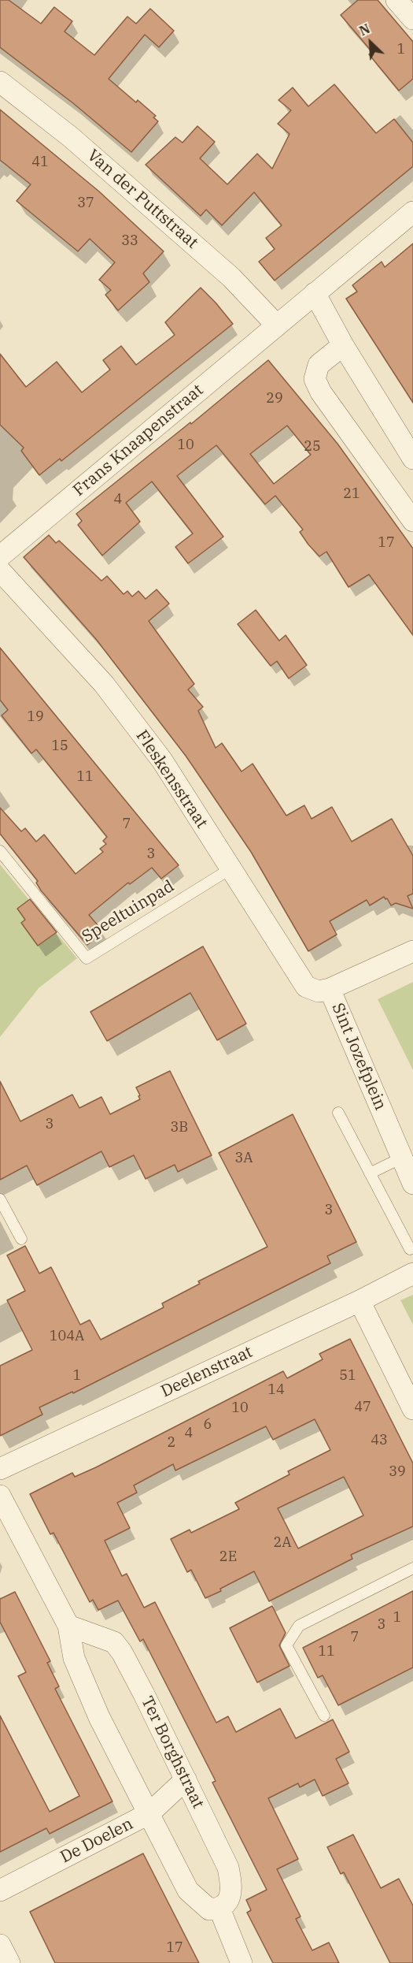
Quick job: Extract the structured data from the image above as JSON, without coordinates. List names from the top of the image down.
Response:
{
  "streets": {
    "street": [
      "Van der Puttstraat",
      "Frans Knaapenstraat",
      "Fleskensstraat",
      "Sint Jozefplein",
      "Deelenstraat",
      "Ter Borghstraat",
      "De Doelen"
    ],
    "lane": ["Speeltuinpad"]
  },
  "crossings": [
    ["Van der Puttstraat", "Frans Knaapenstraat"],
    ["Fleskensstraat", "Speeltuinpad"],
    ["Fleskensstraat", "Sint Jozefplein"],
    ["Ter Borghstraat", "De Doelen"]
  ],
  "house_numbers": [
    "1",
    "41",
    "37",
    "33",
    "29",
    "10",
    "25",
    "21",
    "4",
    "17",
    "19",
    "15",
    "11",
    "7",
    "3",
    "3",
    "3B",
    "3A",
    "3",
    "104A",
    "1",
    "51",
    "14",
    "47",
    "10",
    "6",
    "4",
    "43",
    "2",
    "39",
    "2A",
    "2E",
    "1",
    "3",
    "7",
    "11",
    "17"
  ],
  "north": "top left"
}
